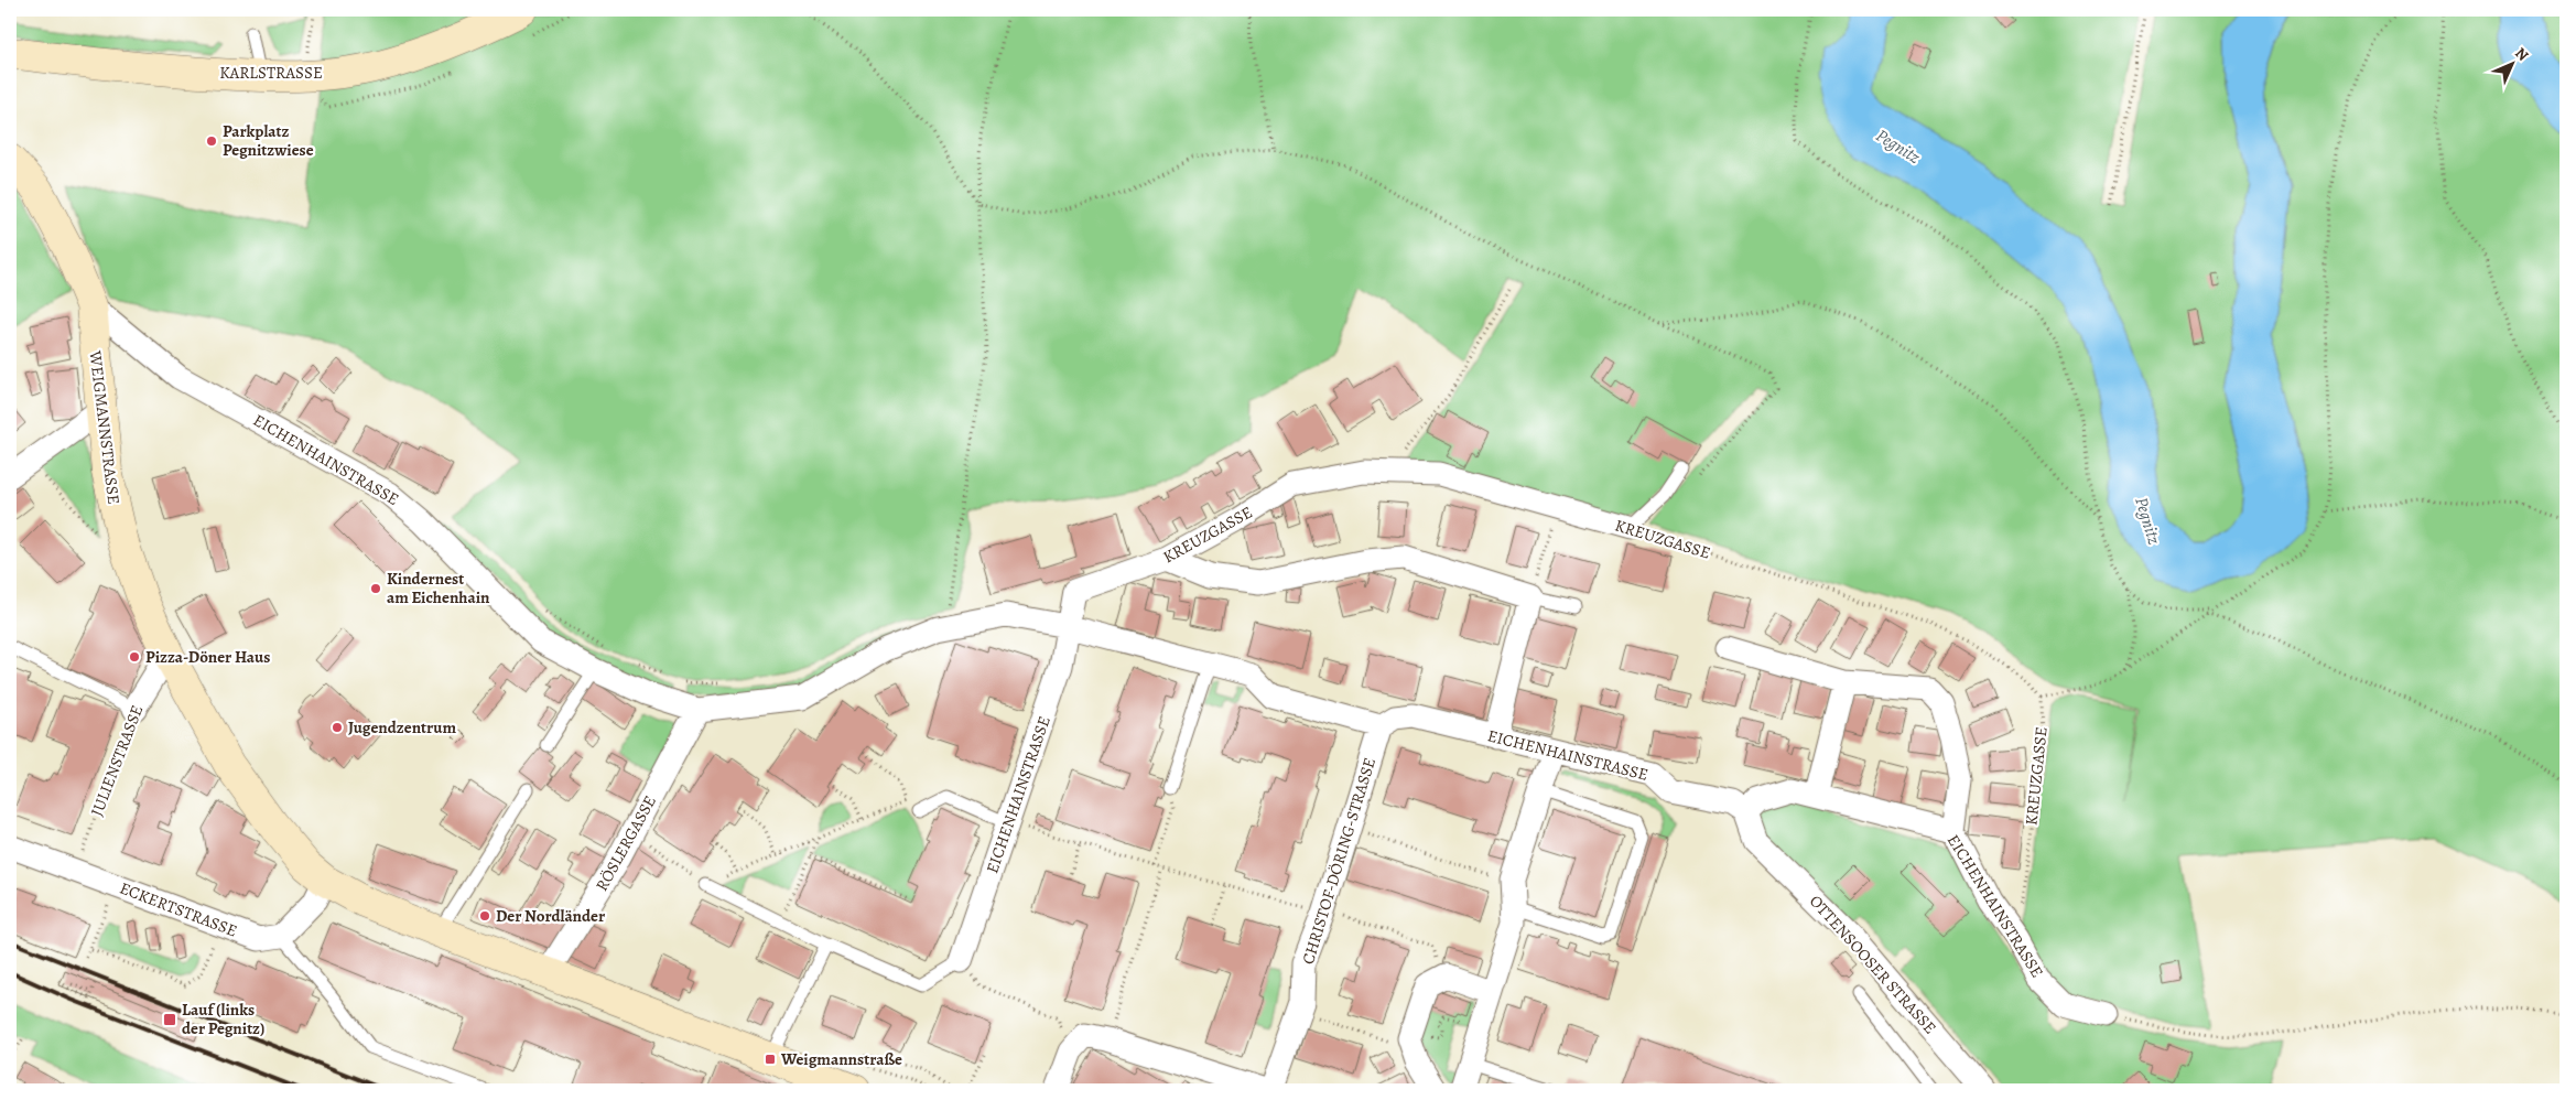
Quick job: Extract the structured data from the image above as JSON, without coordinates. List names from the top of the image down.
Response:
{
  "streets": {
    "street": [
      "KARLSTRASSE",
      "WEIGMANNSTRASSE",
      "EICHENHAINSTRASSE",
      "KREUZGASSE",
      "JULIENSTRASSE",
      "RÖSLERGASSE",
      "CHRISTOF-DÖRING-STRASSE",
      "ECKERTSTRASSE",
      "OTTENSOOSER STRASSE"
    ]
  },
  "crossings": [
    ["WEIGMANNSTRASSE", "EICHENHAINSTRASSE"],
    ["WEIGMANNSTRASSE", "JULIENSTRASSE"],
    ["WEIGMANNSTRASSE", "RÖSLERGASSE"],
    ["EICHENHAINSTRASSE", "KREUZGASSE"],
    ["EICHENHAINSTRASSE", "RÖSLERGASSE"],
    ["EICHENHAINSTRASSE", "CHRISTOF-DÖRING-STRASSE"],
    ["EICHENHAINSTRASSE", "OTTENSOOSER STRASSE"],
    ["JULIENSTRASSE", "ECKERTSTRASSE"]
  ],
  "water": ["Pegnitz"],
  "places": {
    "other": [
      "Parkplatz Pegnitzwiese",
      "Kindernest am Eichenhain",
      "Pizza-Döner Haus",
      "Jugendzentrum",
      "Der Nordländer"
    ],
    "transit": ["Lauf (links der Pegnitz)", "Weigmannstraße"]
  },
  "north": "top right"
}
